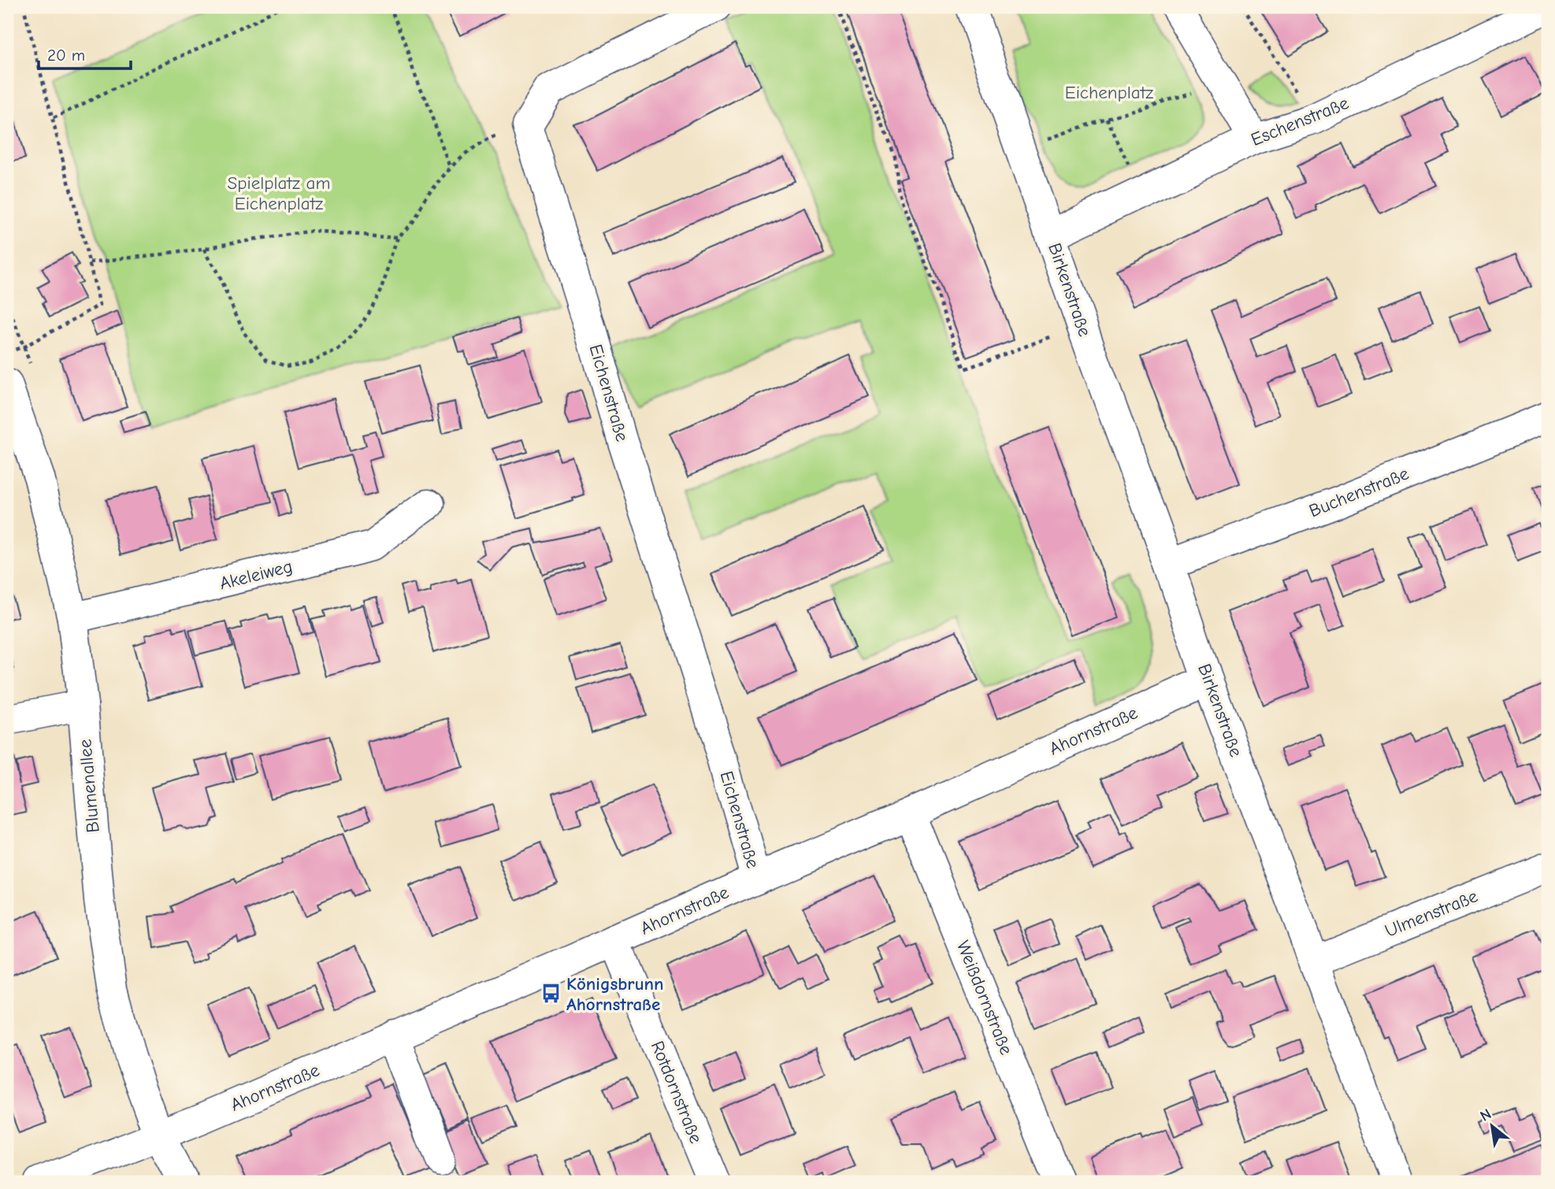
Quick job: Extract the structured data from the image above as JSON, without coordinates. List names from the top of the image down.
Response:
{
  "streets": {
    "street": [
      "Eschenstraße",
      "Birkenstraße",
      "Eichenstraße",
      "Buchenstraße",
      "Akeleiweg",
      "Ahornstraße",
      "Blumenallee",
      "Ulmenstraße",
      "Weißdornstraße",
      "Rotdornstraße"
    ]
  },
  "crossings": [
    ["Eschenstraße", "Birkenstraße"],
    ["Birkenstraße", "Buchenstraße"],
    ["Birkenstraße", "Ahornstraße"],
    ["Birkenstraße", "Ulmenstraße"],
    ["Eichenstraße", "Ahornstraße"],
    ["Akeleiweg", "Blumenallee"],
    ["Ahornstraße", "Blumenallee"],
    ["Ahornstraße", "Weißdornstraße"],
    ["Ahornstraße", "Rotdornstraße"]
  ],
  "parks": ["Eichenplatz", "Spielplatz am Eichenplatz"],
  "places": {
    "bus stop": ["Königsbrunn Ahornstraße"]
  },
  "scale_bar": "20 m",
  "north": "top left"
}
